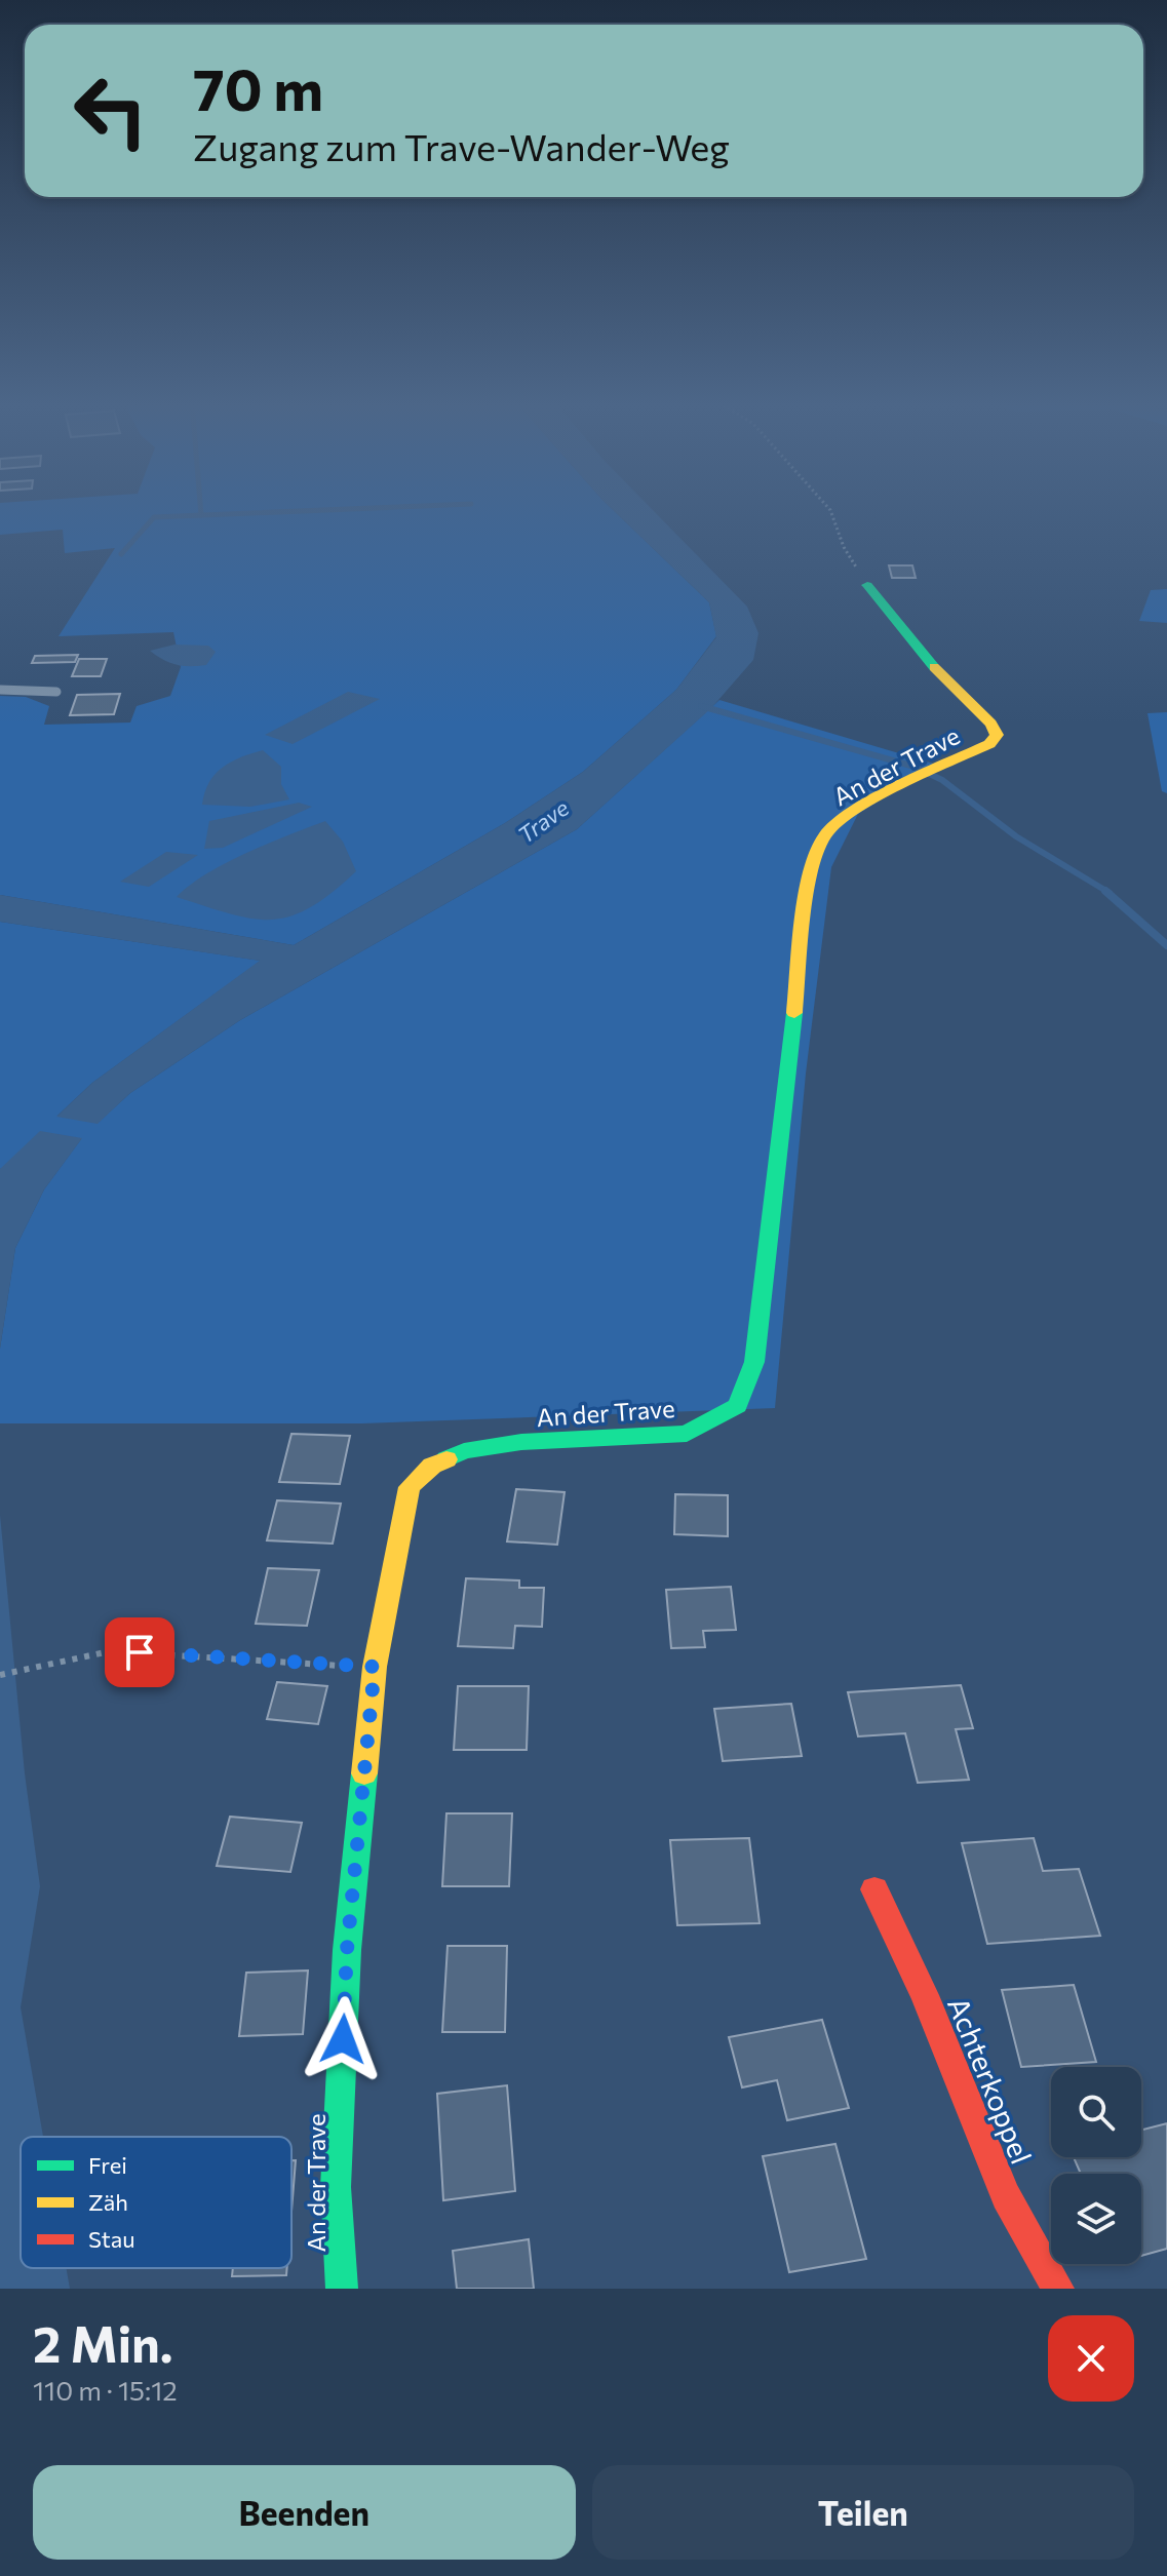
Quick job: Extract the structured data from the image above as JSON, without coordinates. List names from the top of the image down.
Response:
{
  "streets": {
    "street": ["An der Trave", "Achterkoppel"]
  },
  "water": ["Trave"],
  "legend": ["Frei", "Zäh", "Stau"],
  "page": {
    "turn": ["70 m", "Zugang zum Trave-Wander-Weg"],
    "heading": ["2 Min.", "110 m · 15:12"],
    "buttons": ["Beenden", "Teilen"]
  }
}
